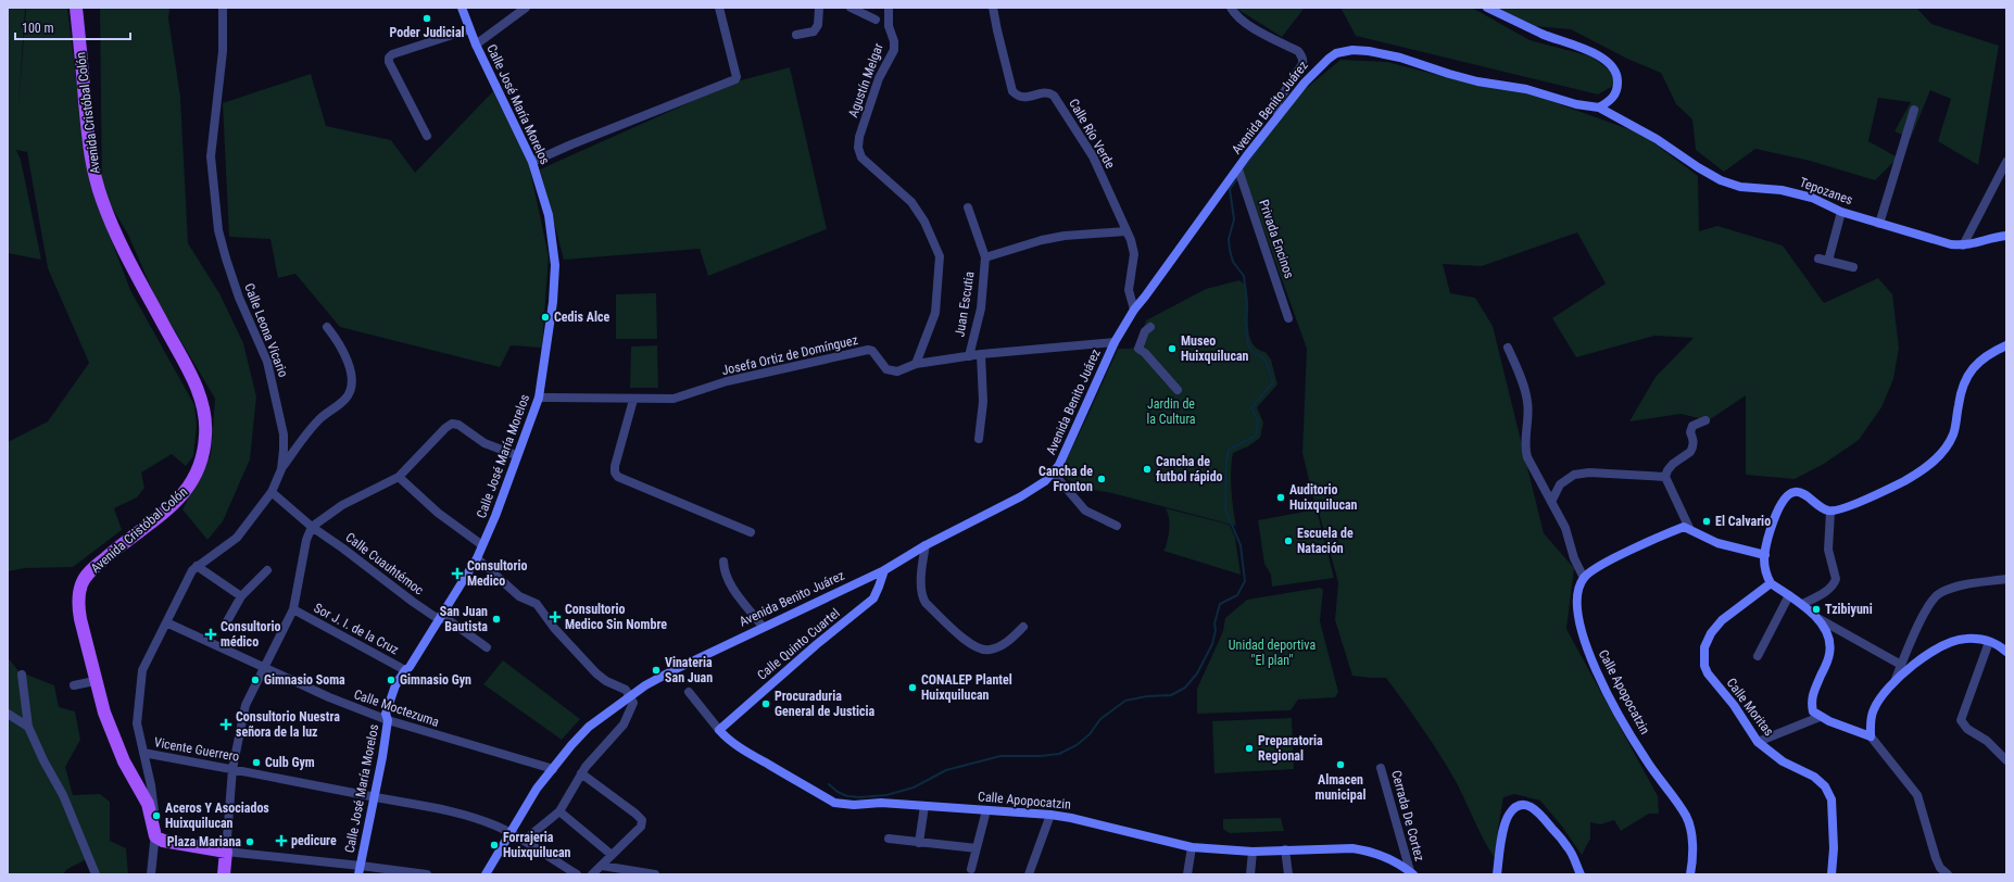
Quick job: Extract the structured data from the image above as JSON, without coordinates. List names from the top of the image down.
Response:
{
  "streets": {
    "main road": [
      "Calle José María Morelos",
      "Avenida Benito Juárez",
      "Avenida Cristóbal Colón",
      "Tepozanes",
      "Calle Quinto Cuartel",
      "Calle Apopocatzin",
      "Calle Moritas"
    ],
    "street": [
      "Agustín Melgar",
      "Calle Río Verde",
      "Privada Encinos",
      "Juan Escutia",
      "Calle Leona Vicario",
      "Josefa Ortiz de Domínguez",
      "Calle Cuauhtémoc",
      "Sor J. I. de la Cruz",
      "Calle Moctezuma",
      "Vicente Guerrero",
      "Cerrada De Cortez"
    ]
  },
  "crossings": [
    ["Agustín Melgar", "Josefa Ortiz de Domínguez"],
    ["Calle José María Morelos", "Josefa Ortiz de Domínguez"],
    ["Calle José María Morelos", "Calle Cuauhtémoc"],
    ["Calle José María Morelos", "Sor J. I. de la Cruz"],
    ["Calle José María Morelos", "Calle Moctezuma"],
    ["Calle José María Morelos", "Vicente Guerrero"],
    ["Avenida Benito Juárez", "Calle Río Verde"],
    ["Avenida Benito Juárez", "Tepozanes"],
    ["Avenida Benito Juárez", "Privada Encinos"],
    ["Avenida Benito Juárez", "Josefa Ortiz de Domínguez"],
    ["Avenida Benito Juárez", "Calle Quinto Cuartel"],
    ["Avenida Benito Juárez", "Calle Moctezuma"],
    ["Avenida Benito Juárez", "Vicente Guerrero"],
    ["Avenida Cristóbal Colón", "Calle Leona Vicario"],
    ["Juan Escutia", "Josefa Ortiz de Domínguez"],
    ["Calle Leona Vicario", "Calle Cuauhtémoc"],
    ["Calle Leona Vicario", "Calle Moctezuma"],
    ["Calle Leona Vicario", "Vicente Guerrero"],
    ["Calle Quinto Cuartel", "Calle Apopocatzin"],
    ["Calle Apopocatzin", "Cerrada De Cortez"]
  ],
  "parks": ["Jardin de la Cultura", "Unidad deportiva \"El plan\""],
  "places": {
    "other": [
      "Poder Judicial",
      "Cedis Alce",
      "Museo Huixquilucan",
      "Cancha de futbol rápido",
      "Cancha de Fronton",
      "Auditorio Huixquilucan",
      "El Calvario",
      "Escuela de Natación",
      "Tzibiyuni",
      "San Juan Bautista",
      "Vinateria San Juan",
      "Gimnasio Soma",
      "Gimnasio Gyn",
      "CONALEP Plantel Huixquilucan",
      "Procuraduria General de Justicia",
      "Preparatoria Regional",
      "Culb Gym",
      "Almacen municipal",
      "Aceros Y Asociados Huixquilucan",
      "Plaza Mariana",
      "Forrajeria Huixquilucan"
    ],
    "health": [
      "Consultorio Medico",
      "Consultorio Medico Sin Nombre",
      "Consultorio médico",
      "Consultorio Nuestra señora de la luz",
      "pedicure"
    ]
  },
  "scale_bar": "100 m"
}
